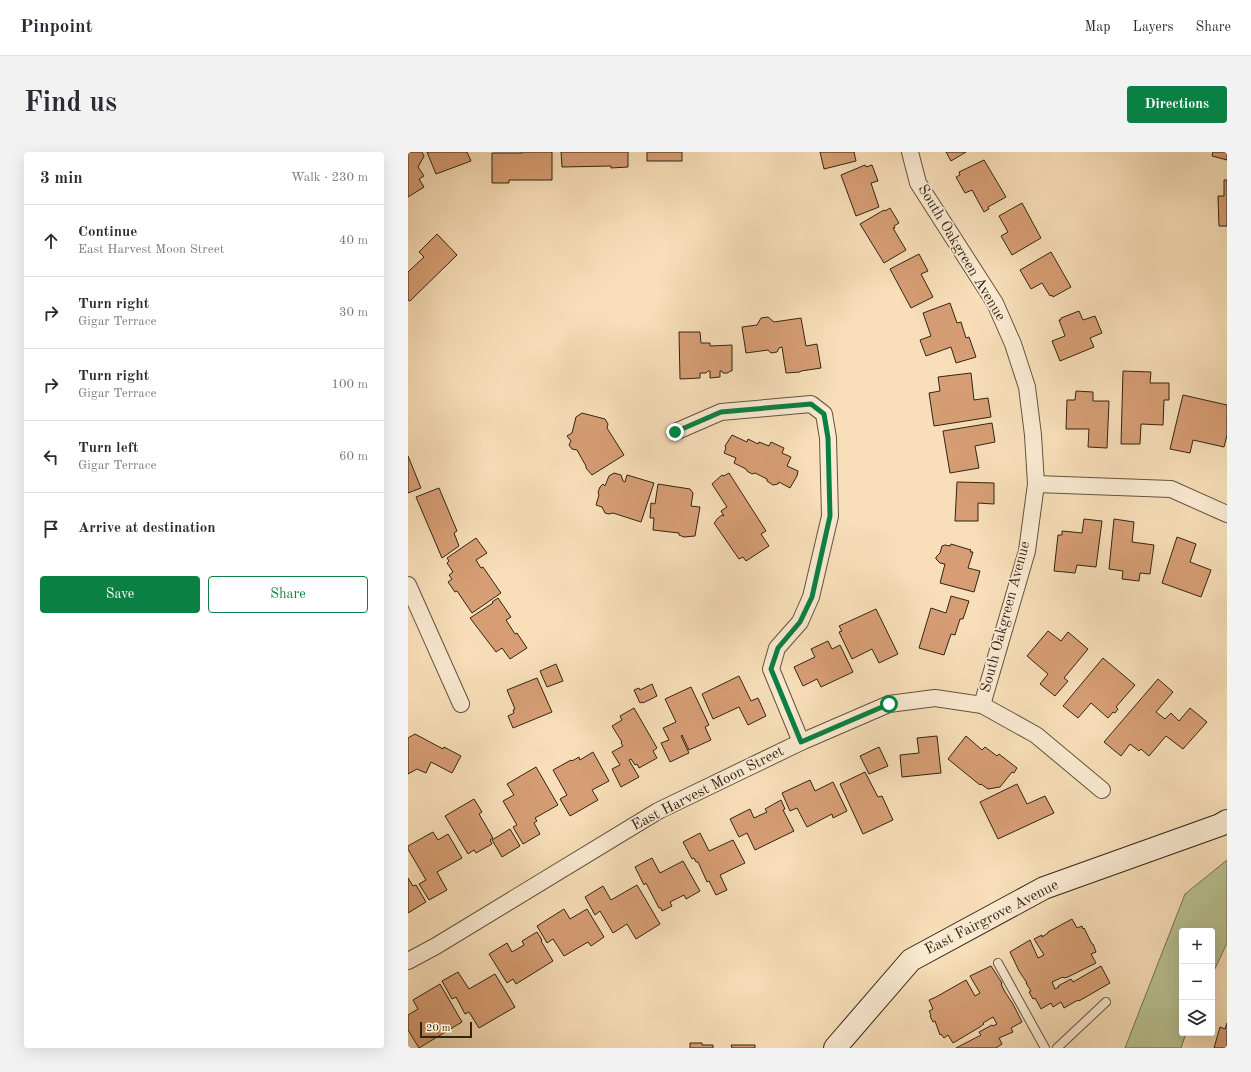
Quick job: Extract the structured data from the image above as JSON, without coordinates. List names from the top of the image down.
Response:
{
  "streets": {
    "street": ["South Oakgreen Avenue", "East Harvest Moon Street", "East Fairgrove Avenue"]
  },
  "crossings": [
    ["South Oakgreen Avenue", "East Harvest Moon Street"]
  ],
  "scale_bar": "20 m",
  "page": {
    "header": "Pinpoint",
    "nav": ["Map", "Layers", "Share"],
    "buttons": [
      "Directions",
      ["Save", "Share"]
    ],
    "title": "Find us",
    "heading": ["3 min", "Walk · 230 m"],
    "list": [
      ["Continue", "East Harvest Moon Street", "40 m"],
      ["Turn right", "Gigar Terrace", "30 m"],
      ["Turn right", "Gigar Terrace", "100 m"],
      ["Turn left", "Gigar Terrace", "60 m"],
      "Arrive at destination"
    ],
    "map_buttons": ["+", "−"],
    "scale": "20 m"
  }
}
